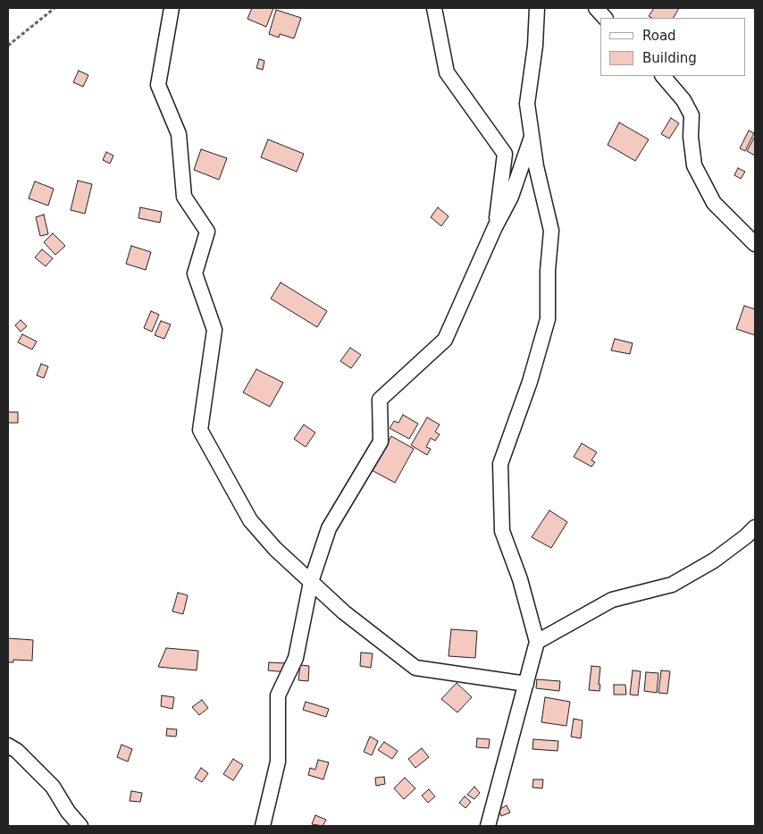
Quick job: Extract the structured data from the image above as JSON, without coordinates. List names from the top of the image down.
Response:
{
  "legend": ["Road", "Building"]
}
